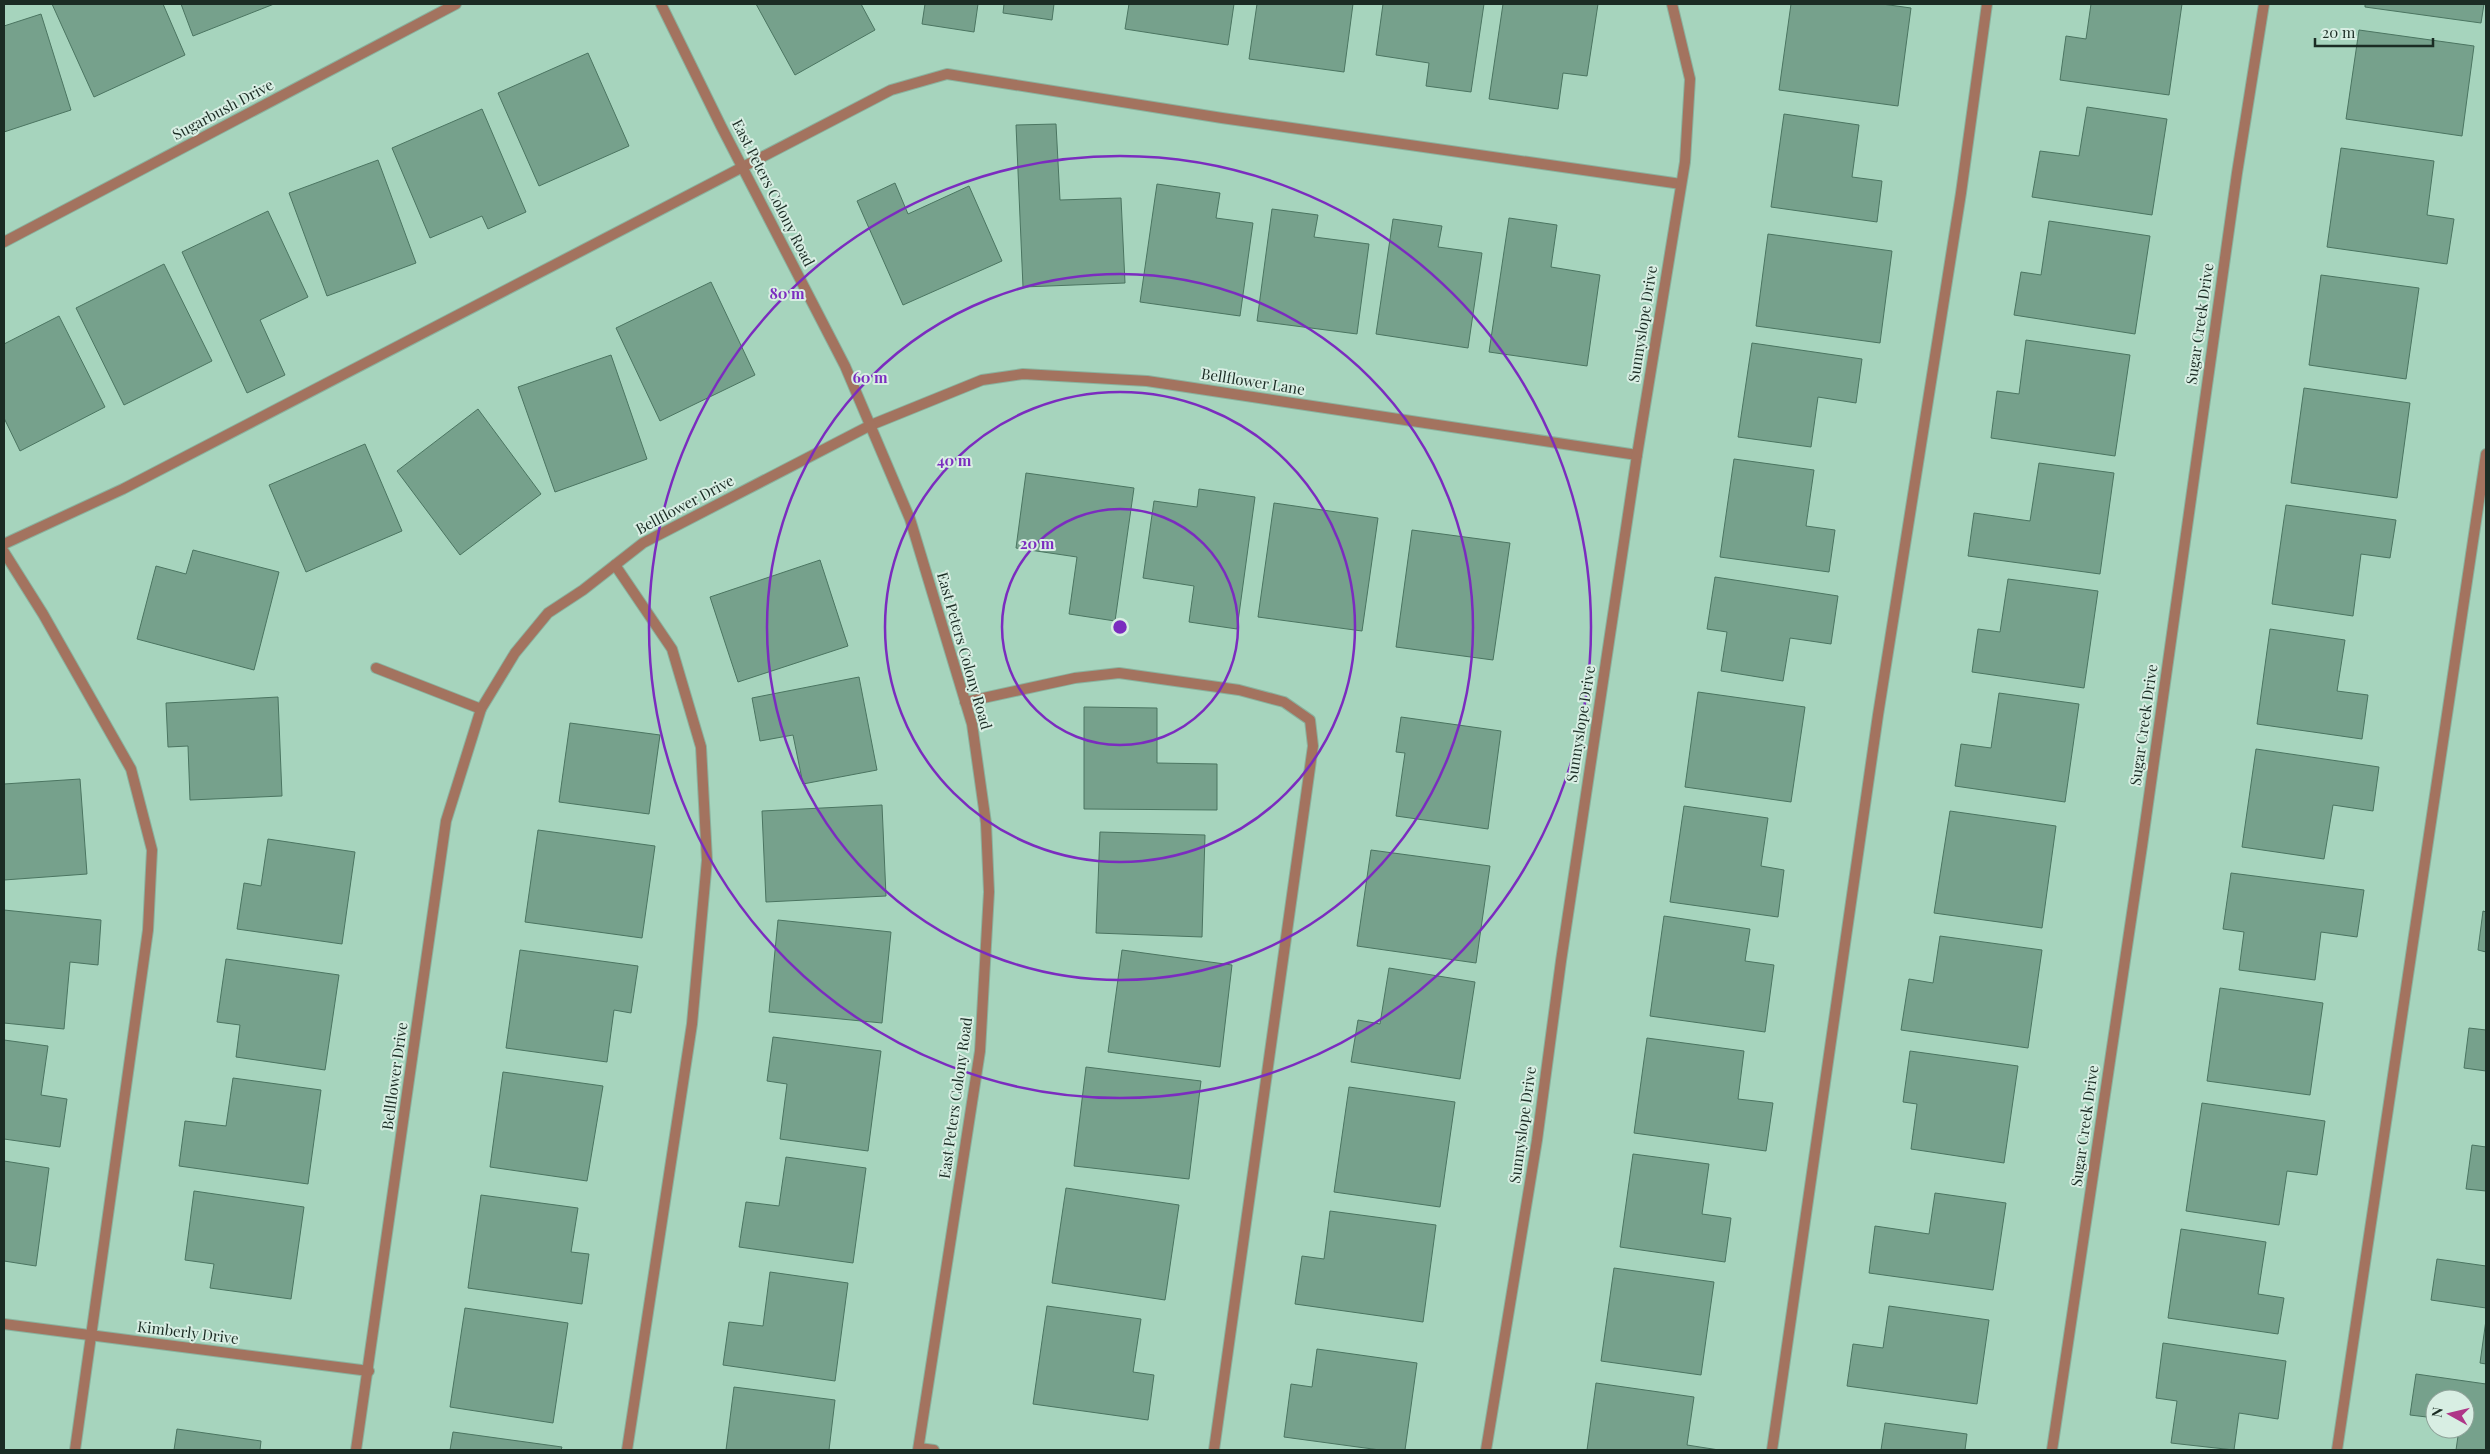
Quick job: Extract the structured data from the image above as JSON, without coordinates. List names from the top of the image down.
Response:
{
  "streets": {
    "street": [
      "Sugarbush Drive",
      "East Peters Colony Road",
      "Sunnyslope Drive",
      "Sugar Creek Drive",
      "Bellflower Lane",
      "Bellflower Drive",
      "Kimberly Drive"
    ]
  },
  "crossings": [
    ["East Peters Colony Road", "Bellflower Lane"],
    ["East Peters Colony Road", "Bellflower Drive"],
    ["Sunnyslope Drive", "Bellflower Lane"],
    ["Bellflower Lane", "Bellflower Drive"],
    ["Bellflower Drive", "Kimberly Drive"]
  ],
  "scale_bar": "20 m",
  "north": "left",
  "rings": [
    "80 m",
    "60 m",
    "40 m",
    "20 m"
  ]
}
